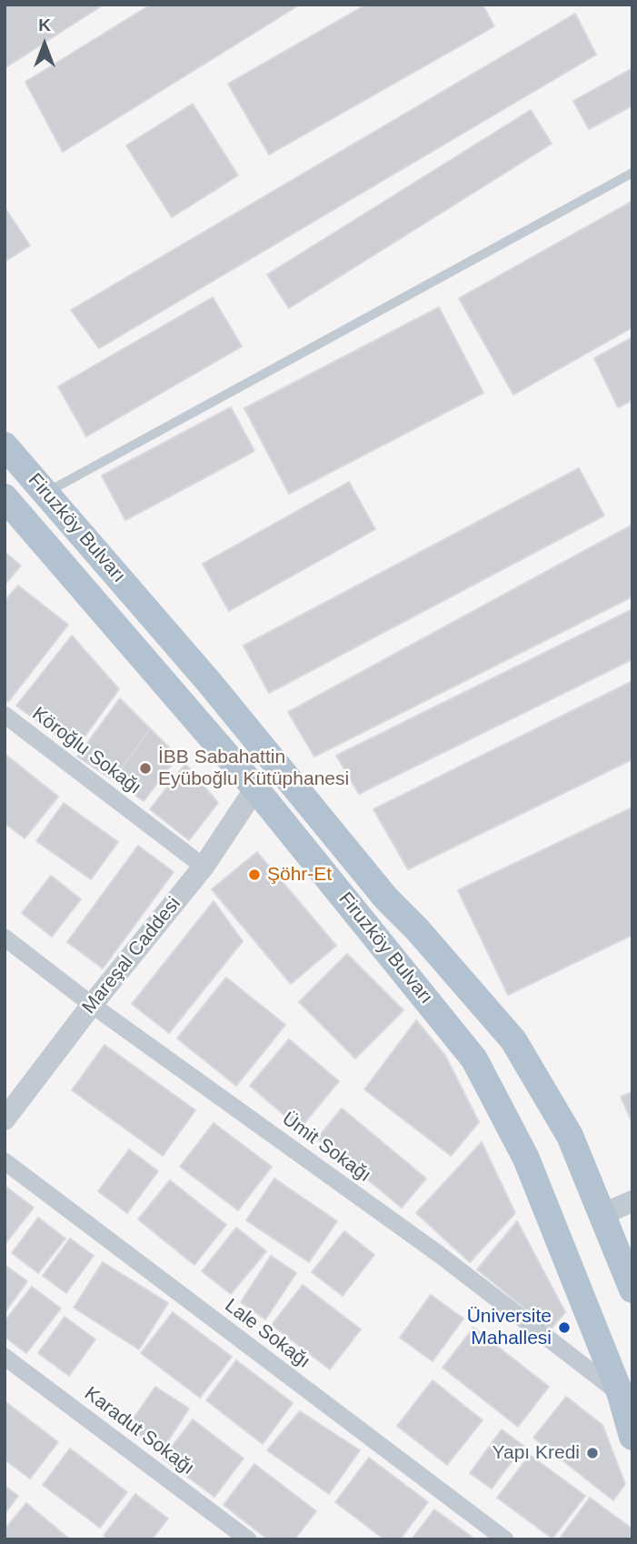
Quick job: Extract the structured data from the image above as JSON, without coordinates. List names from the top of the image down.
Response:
{
  "streets": {
    "main road": ["Firuzköy Bulvarı"],
    "street": [
      "Köroğlu Sokağı",
      "Mareşal Caddesi",
      "Ümit Sokağı",
      "Lale Sokağı",
      "Karadut Sokağı"
    ]
  },
  "crossings": [
    ["Firuzköy Bulvarı", "Mareşal Caddesi"],
    ["Firuzköy Bulvarı", "Ümit Sokağı"],
    ["Köroğlu Sokağı", "Mareşal Caddesi"],
    ["Mareşal Caddesi", "Ümit Sokağı"]
  ],
  "places": [
    "İBB Sabahattin Eyüboğlu Kütüphanesi",
    "Şöhr-Et",
    "Üniversite Mahallesi",
    "Yapı Kredi"
  ],
  "north": "top"
}
